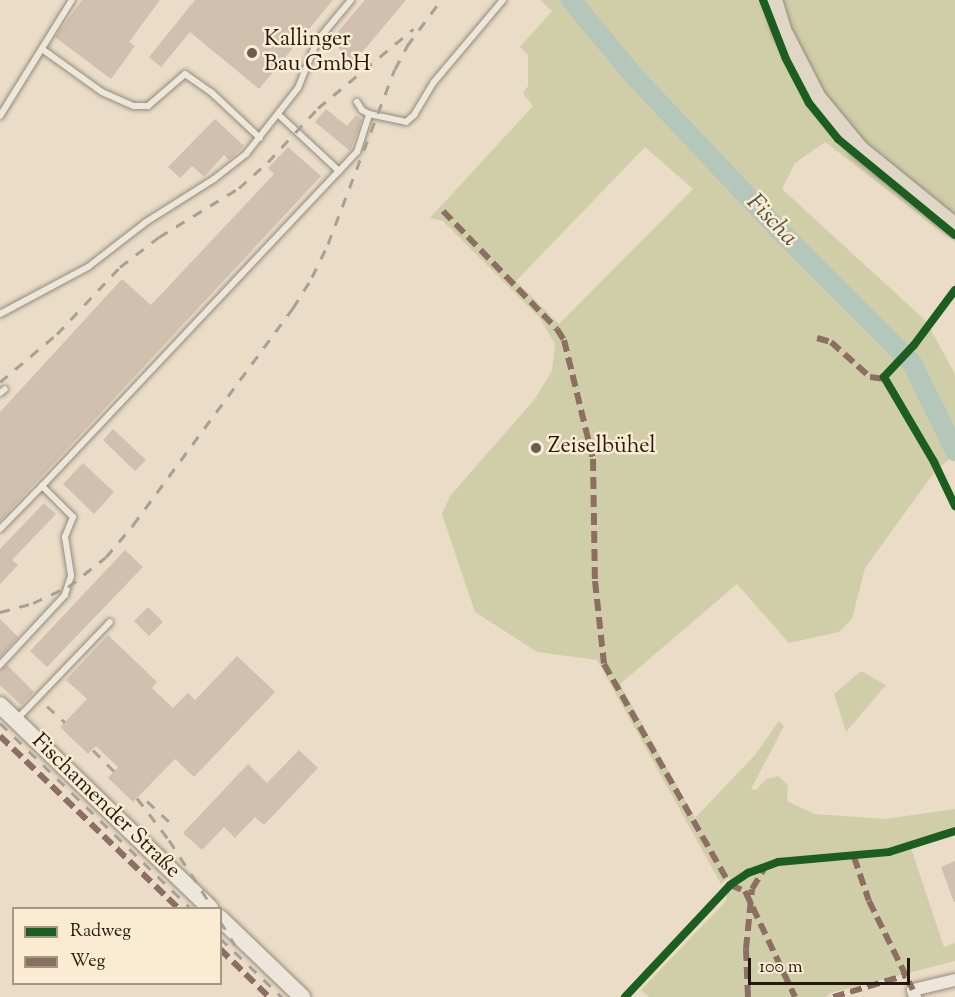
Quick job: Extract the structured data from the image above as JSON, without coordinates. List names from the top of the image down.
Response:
{
  "streets": {
    "main road": ["Fischamender Straße"]
  },
  "water": ["Fischa"],
  "places": ["Kallinger Bau GmbH", "Zeiselbühel"],
  "legend": ["Radweg", "Weg"],
  "scale_bar": "100 m"
}
